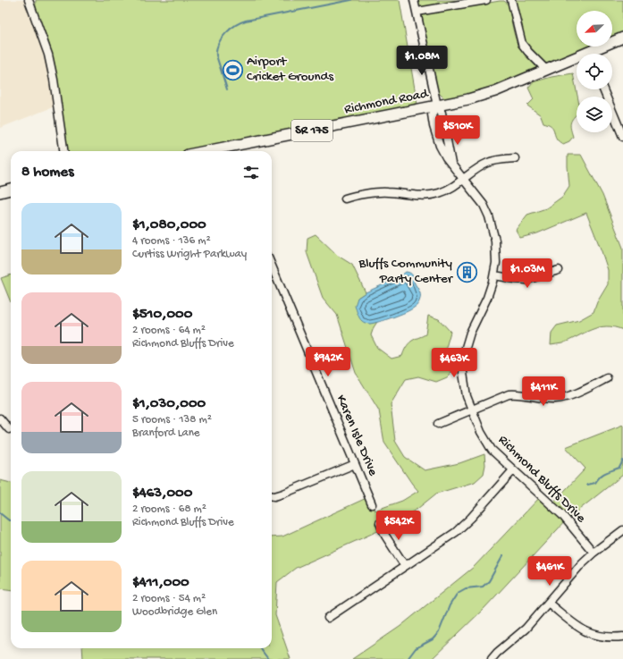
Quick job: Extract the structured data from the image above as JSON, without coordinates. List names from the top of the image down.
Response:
{
  "streets": {
    "main road": ["Richmond Road", "SR 175"],
    "street": ["Karen Isle Drive", "Richmond Bluffs Drive"]
  },
  "crossings": [
    ["Richmond Road", "Richmond Bluffs Drive"]
  ],
  "places": {
    "sports": ["Airport Cricket Grounds"],
    "building": ["Bluffs Community Party Center"]
  },
  "north": "bottom left",
  "page": {
    "price": [
      "$1.08M",
      "$510K",
      "$1.03M",
      "$942K",
      "$463K",
      "$411K",
      "$542K",
      "$461K"
    ],
    "heading": "8 homes",
    "list": [
      {
        "name": "$1,080,000",
        "note": "4 rooms · 136 m² · Curtiss Wright Parkway"
      },
      {
        "name": "$510,000",
        "note": "2 rooms · 64 m² · Richmond Bluffs Drive"
      },
      {
        "name": "$1,030,000",
        "note": "5 rooms · 138 m² · Branford Lane"
      },
      {
        "name": "$463,000",
        "note": "2 rooms · 68 m² · Richmond Bluffs Drive"
      },
      {
        "name": "$411,000",
        "note": "2 rooms · 54 m² · Woodbridge Glen"
      }
    ]
  }
}
